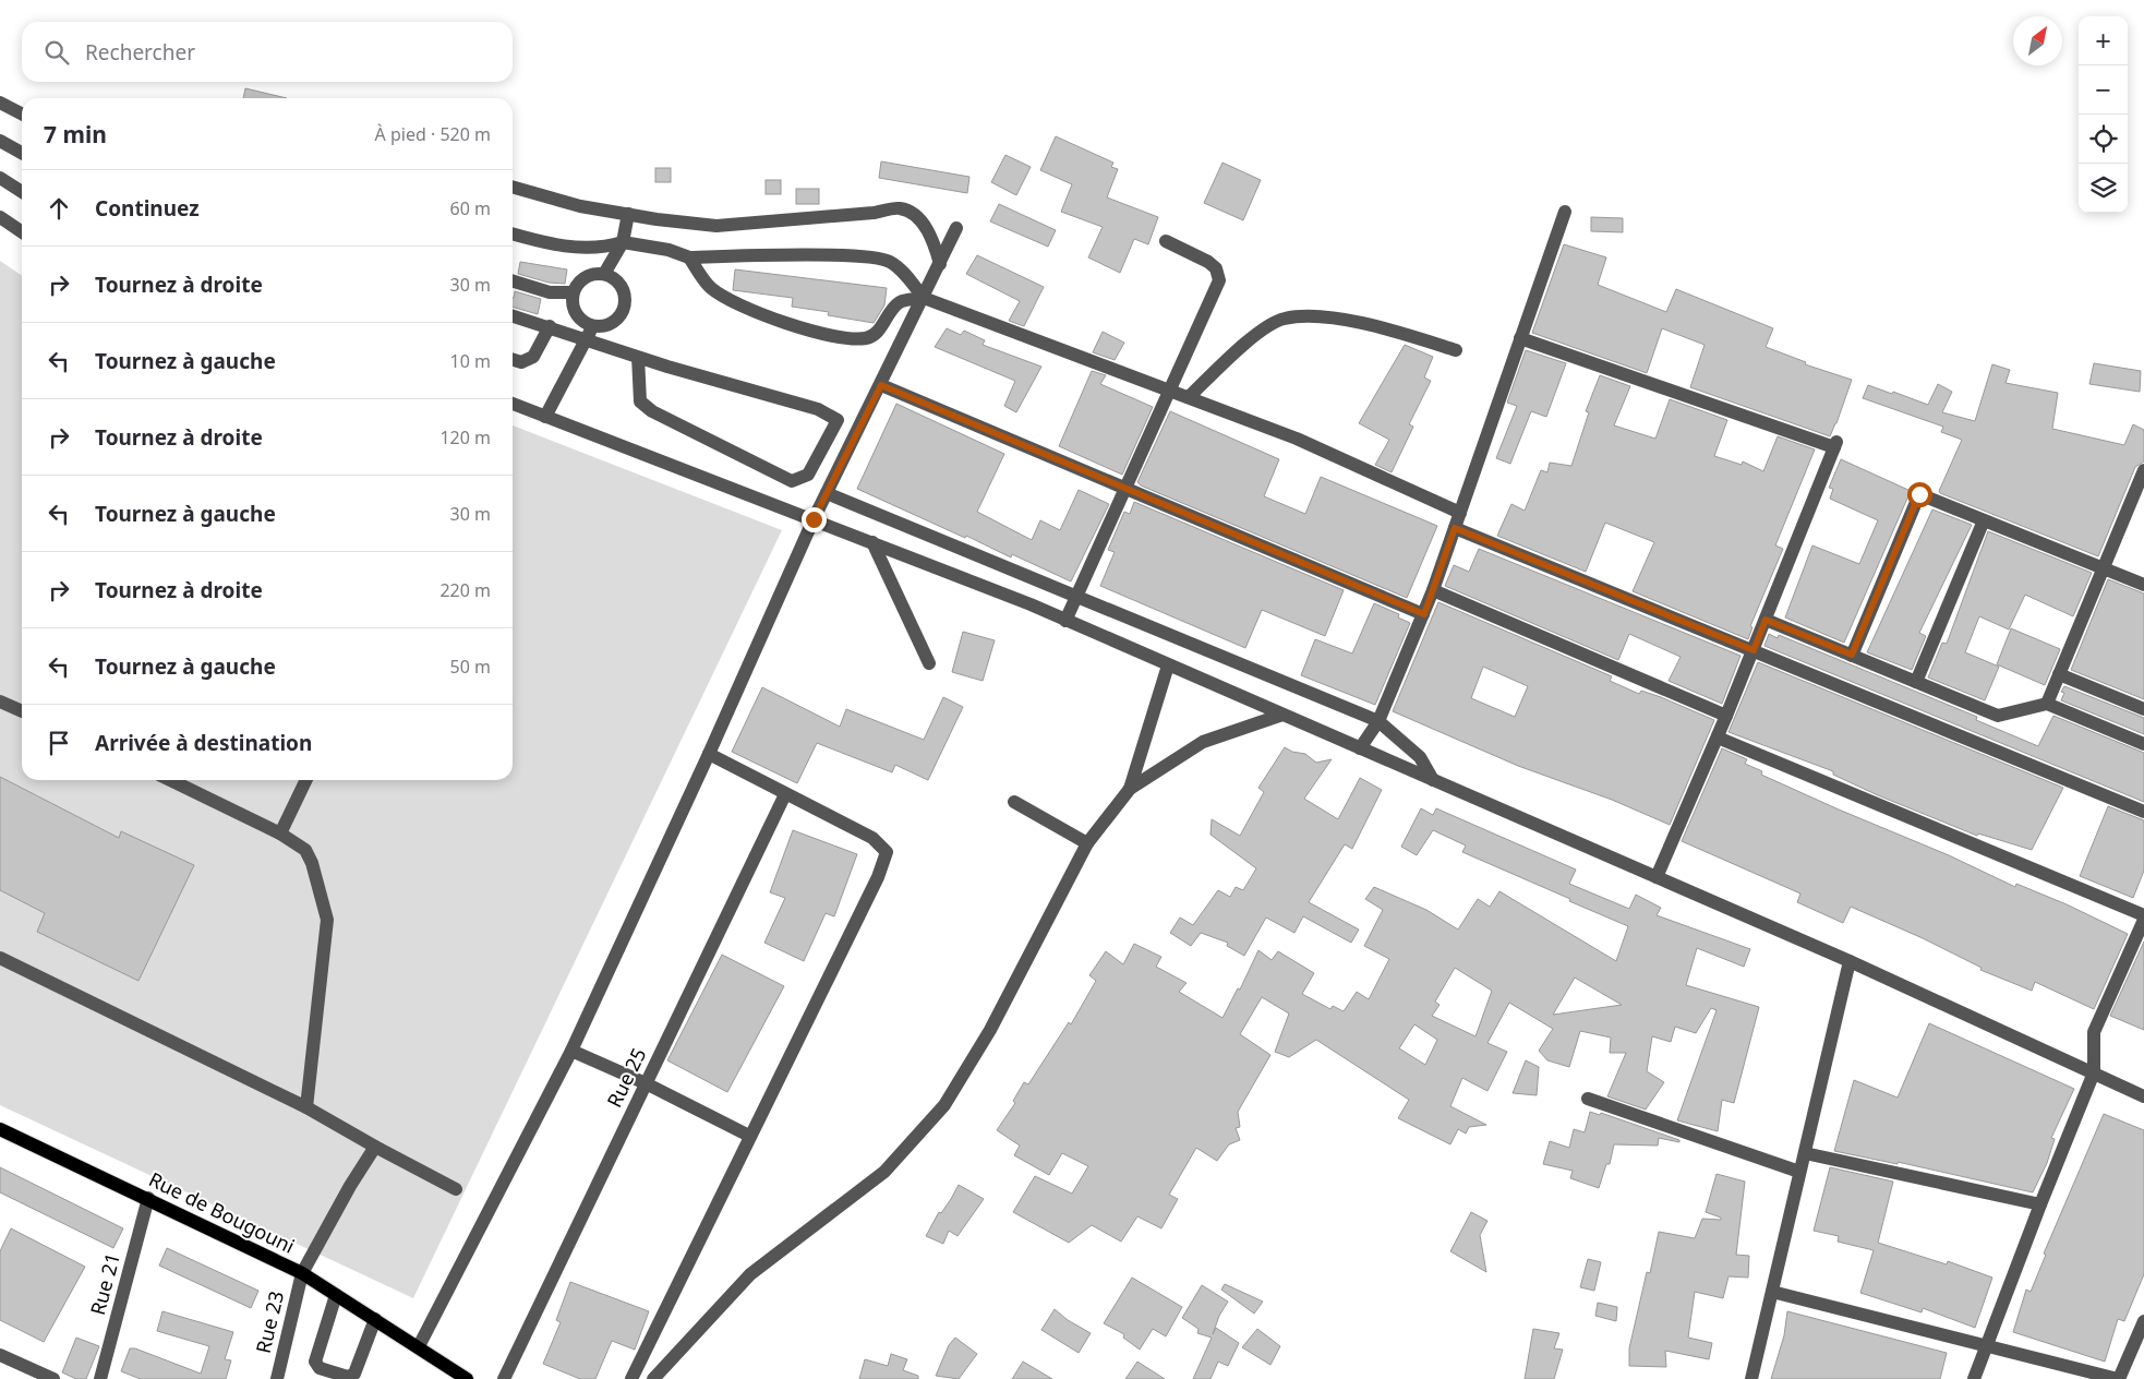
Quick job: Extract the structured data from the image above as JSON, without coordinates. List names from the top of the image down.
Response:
{
  "streets": {
    "main road": ["Rue de Bougouni"],
    "street": ["Rue 25", "Rue 21", "Rue 23"]
  },
  "crossings": [
    ["Rue de Bougouni", "Rue 21"],
    ["Rue de Bougouni", "Rue 23"]
  ],
  "north": "top right",
  "page": {
    "map_buttons": ["+", "−"],
    "search": "Rechercher",
    "heading": ["7 min", "À pied · 520 m"],
    "list": [
      ["Continuez", "60 m"],
      ["Tournez à droite", "30 m"],
      ["Tournez à gauche", "10 m"],
      ["Tournez à droite", "120 m"],
      ["Tournez à gauche", "30 m"],
      ["Tournez à droite", "220 m"],
      ["Tournez à gauche", "50 m"],
      "Arrivée à destination"
    ]
  }
}
